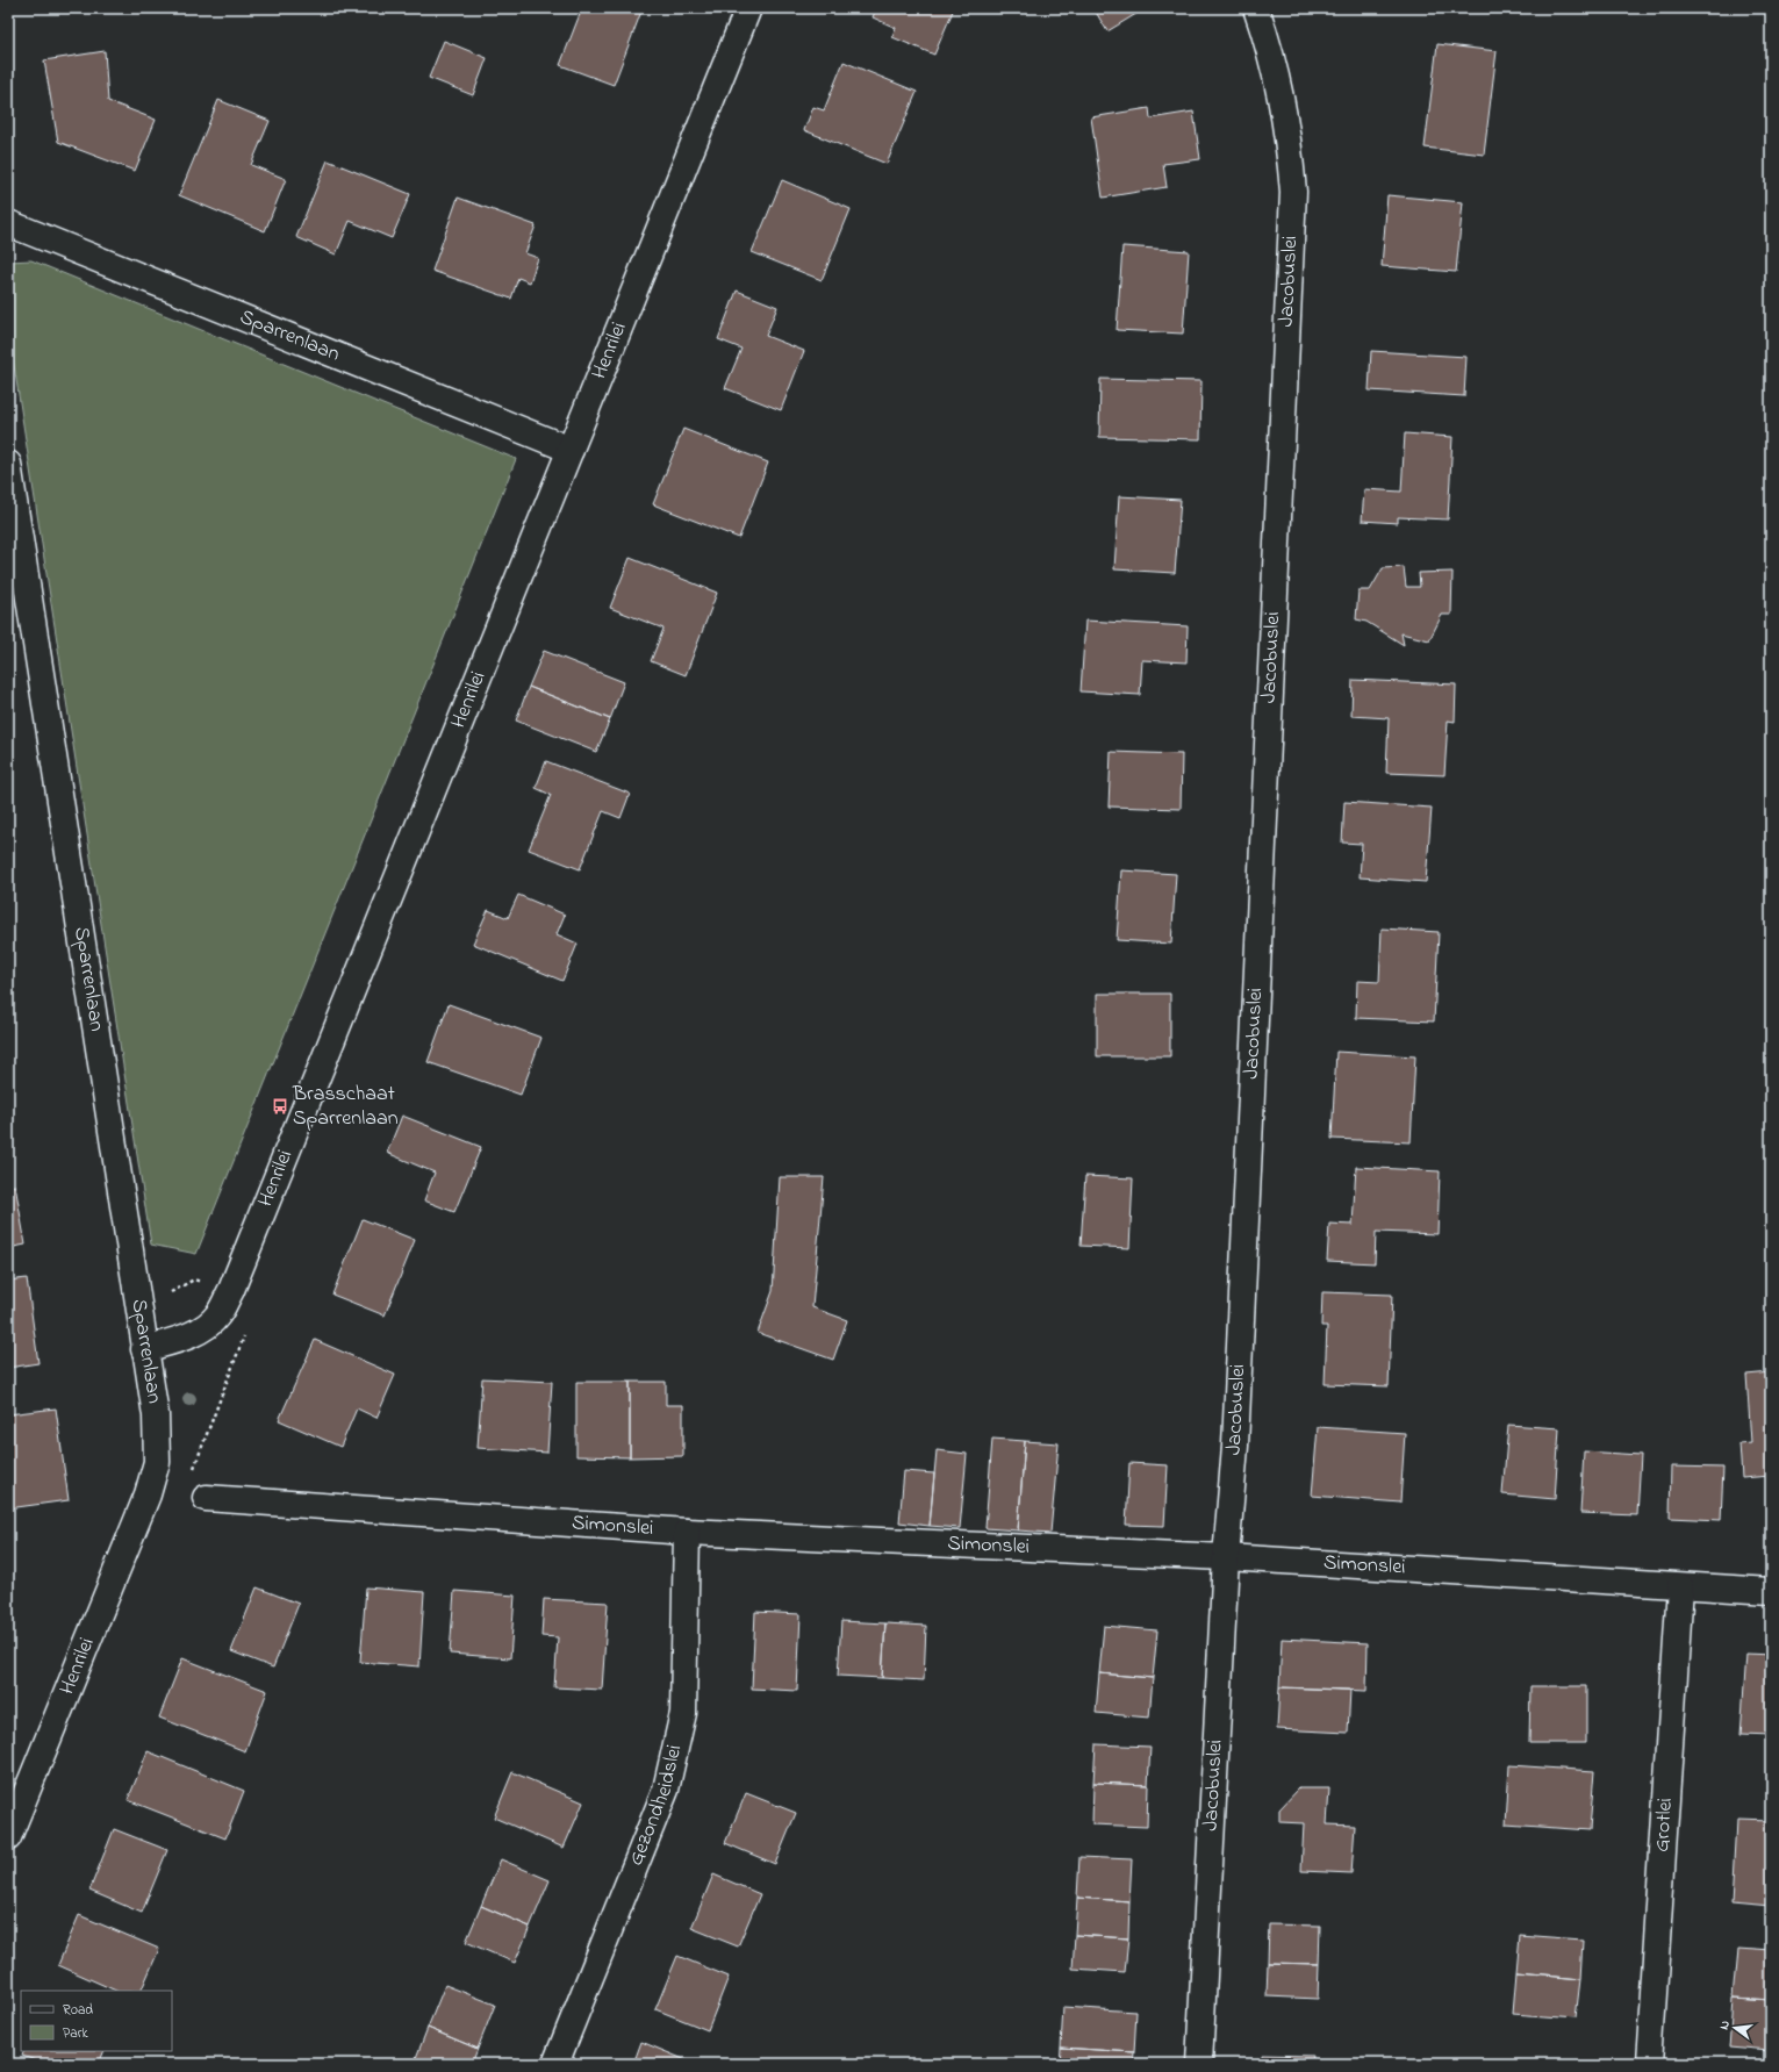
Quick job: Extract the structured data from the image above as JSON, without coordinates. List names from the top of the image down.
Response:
{
  "streets": {
    "street": [
      "Jacobuslei",
      "Sparrenlaan",
      "Henrilei",
      "Simonslei",
      "Gezondheidslei",
      "Grotlei"
    ]
  },
  "crossings": [
    ["Jacobuslei", "Simonslei"],
    ["Sparrenlaan", "Henrilei"],
    ["Simonslei", "Gezondheidslei"],
    ["Simonslei", "Grotlei"]
  ],
  "places": {
    "bus stop": ["Brasschaat Sparrenlaan"]
  },
  "legend": ["Road", "Park"],
  "north": "left"
}
